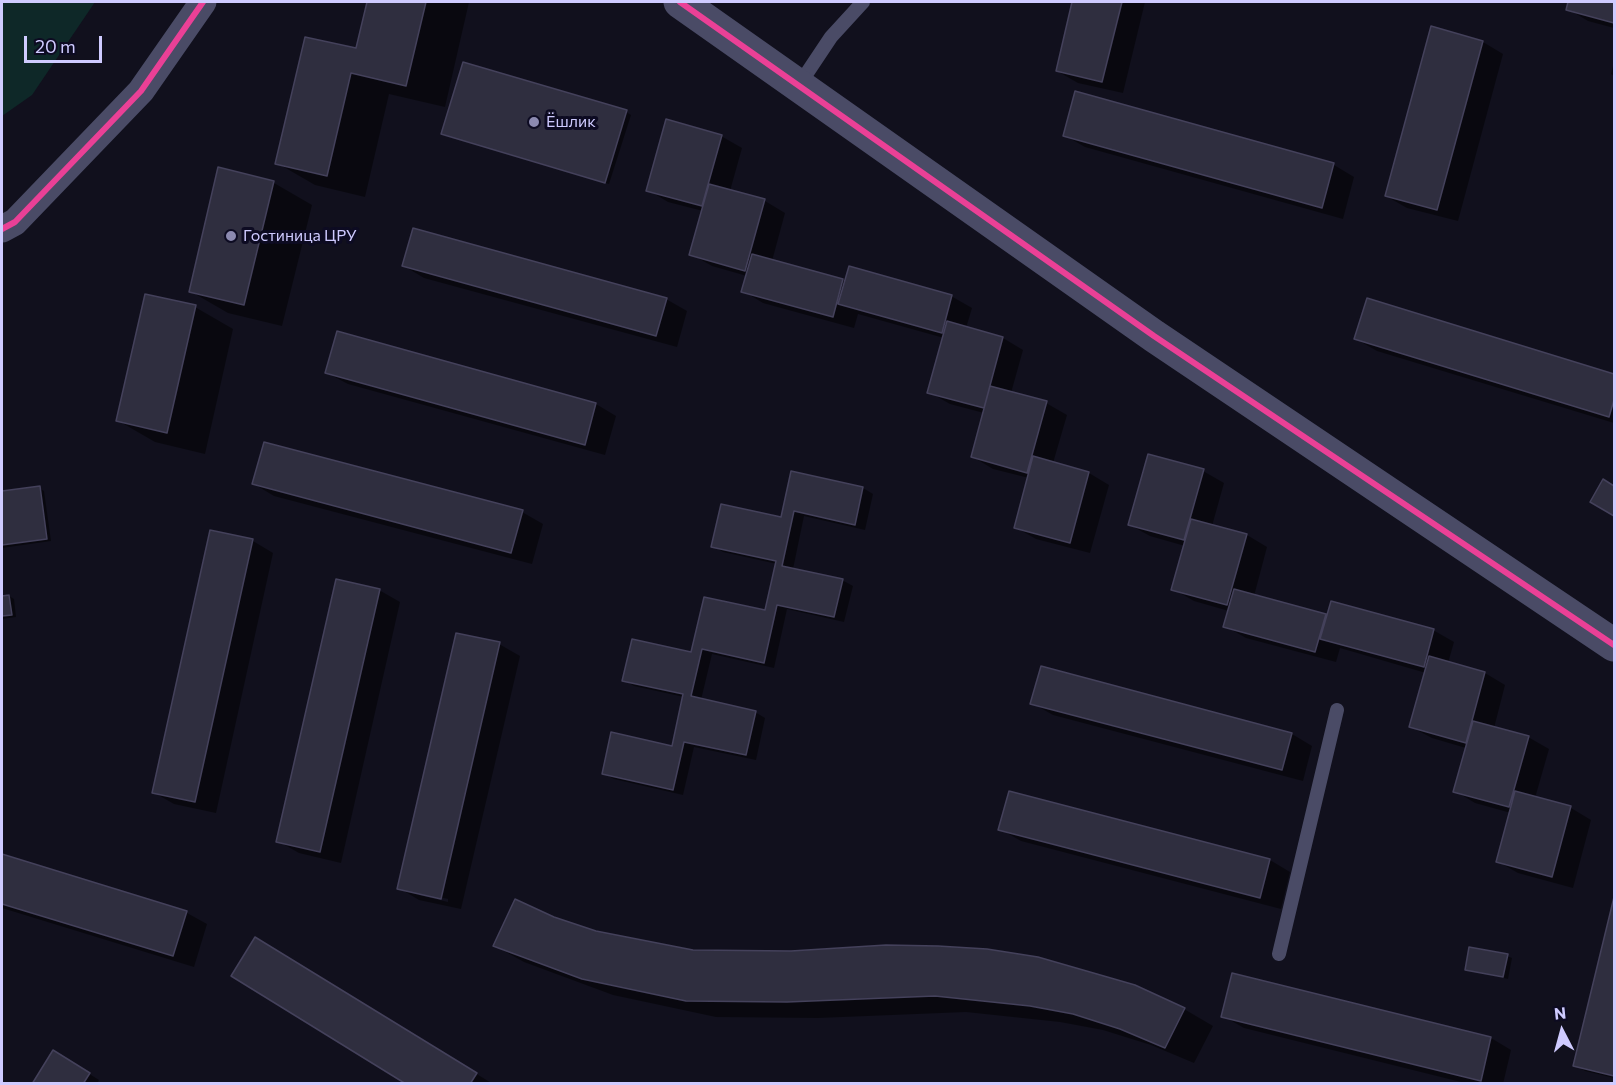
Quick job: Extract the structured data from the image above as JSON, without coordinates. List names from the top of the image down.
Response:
{
  "places": ["Ёшлик", "Гостиница ЦРУ"],
  "scale_bar": "20 m",
  "north": "top"
}
